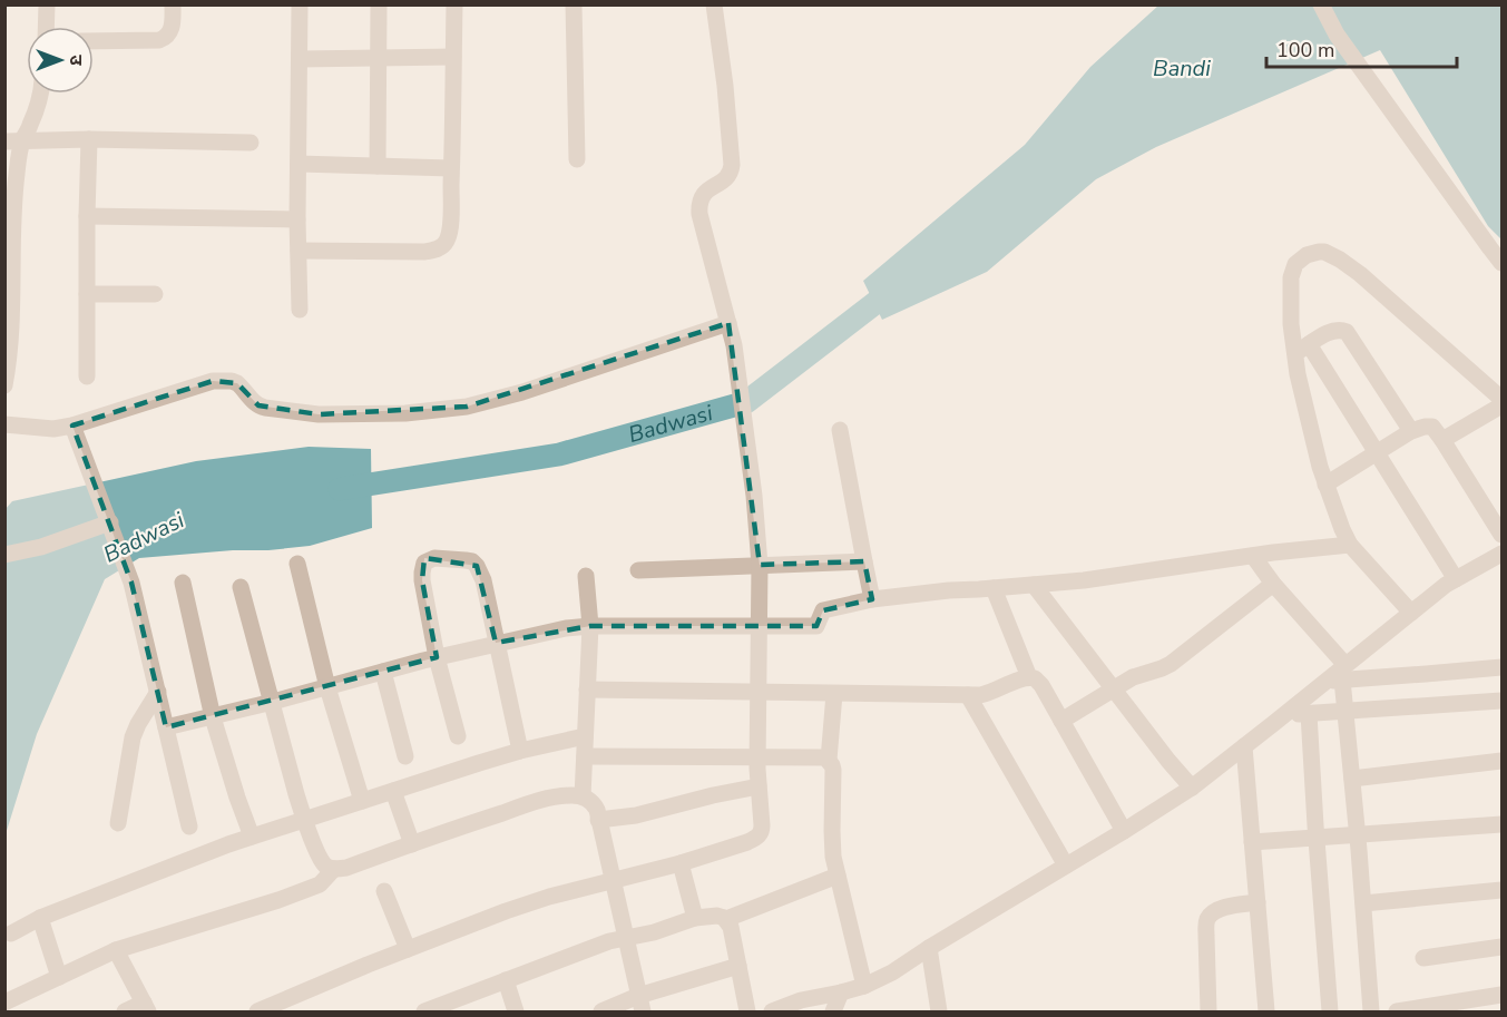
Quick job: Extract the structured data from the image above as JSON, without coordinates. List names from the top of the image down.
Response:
{
  "water": ["Bandi", "Badwasi"],
  "scale_bar": "100 m",
  "north": "right"
}
